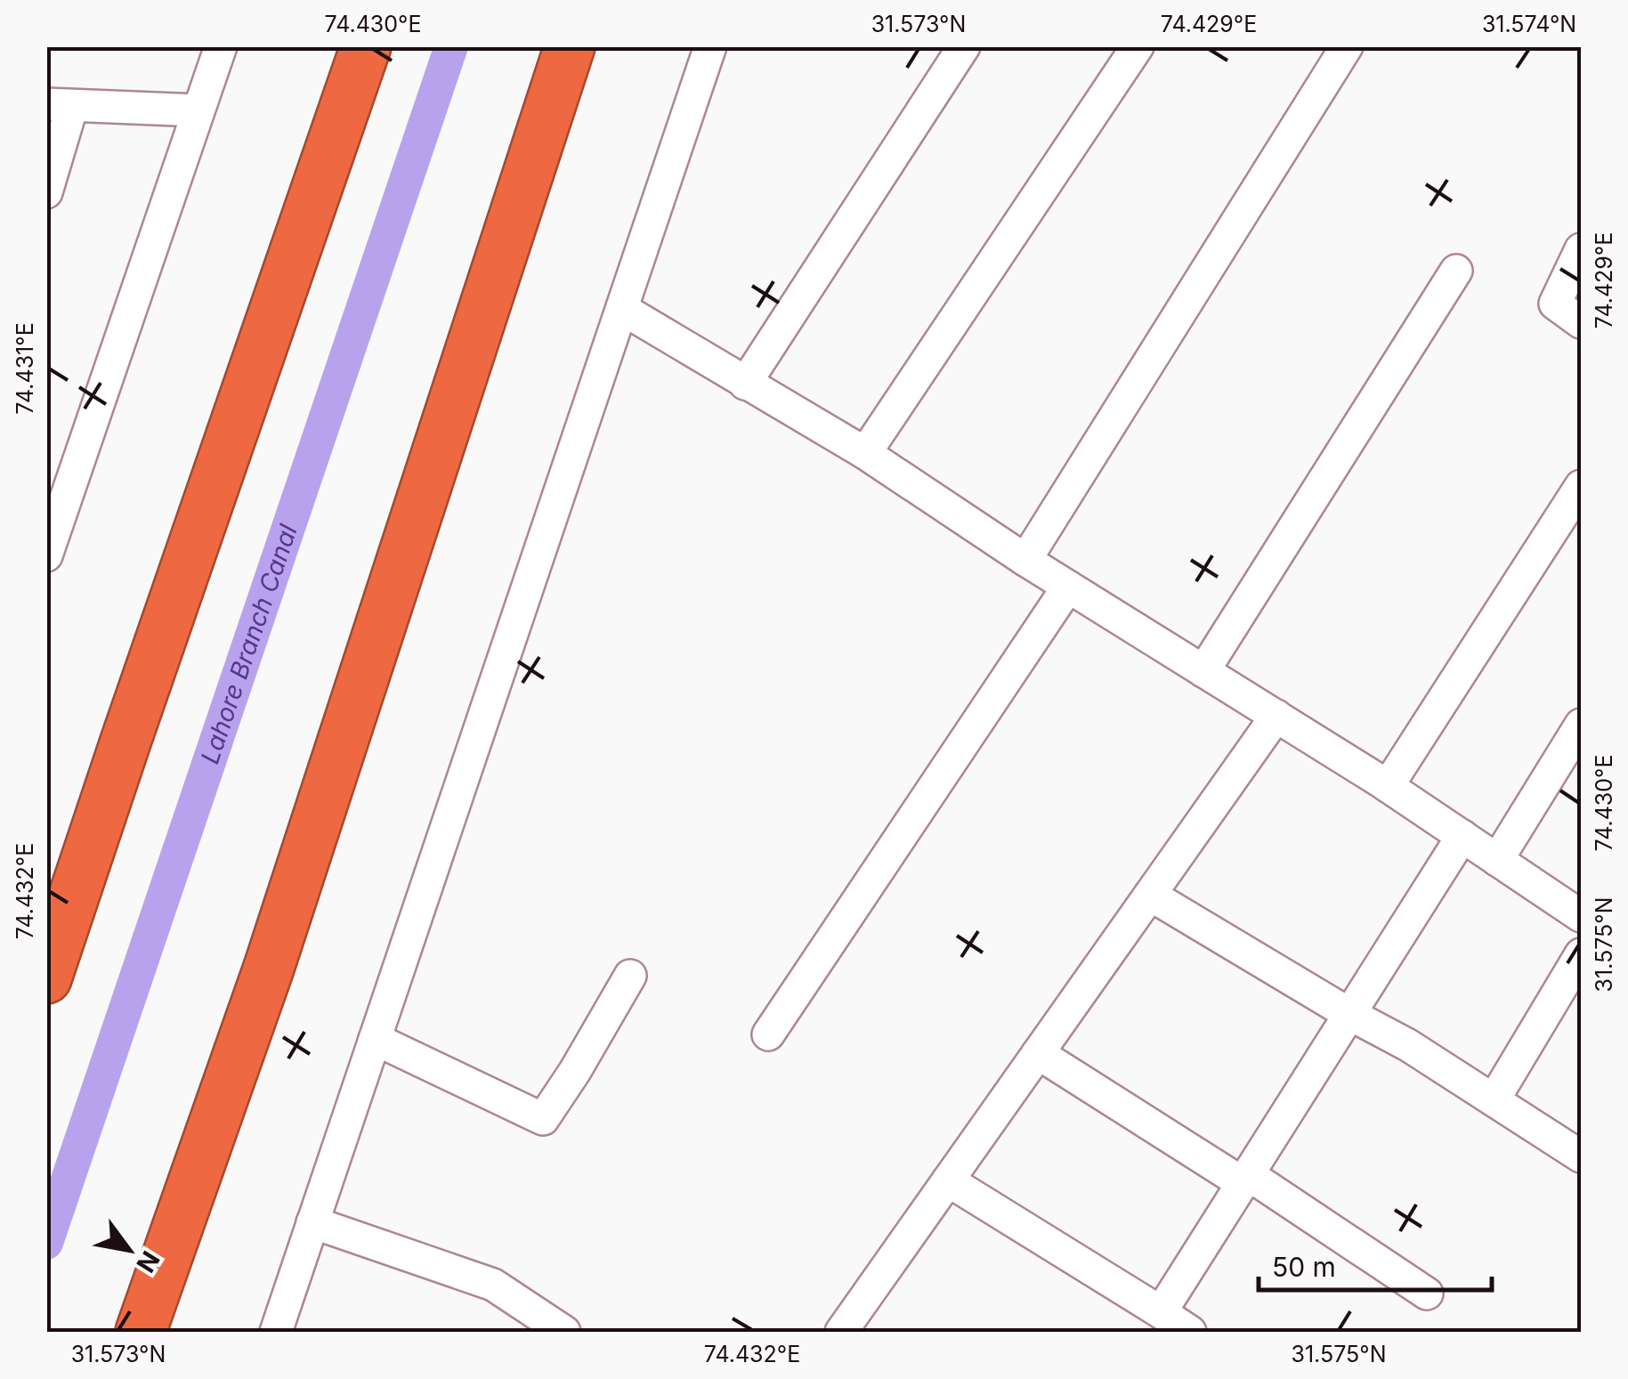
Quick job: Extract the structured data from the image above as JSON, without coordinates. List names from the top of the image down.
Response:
{
  "water": ["Lahore Branch Canal"],
  "scale_bar": "50 m",
  "north": "bottom right",
  "coordinates": [
    "74.430°E",
    "31.573°N",
    "74.429°E",
    "31.574°N",
    "74.431°E",
    "74.432°E",
    "31.575°N"
  ]
}
